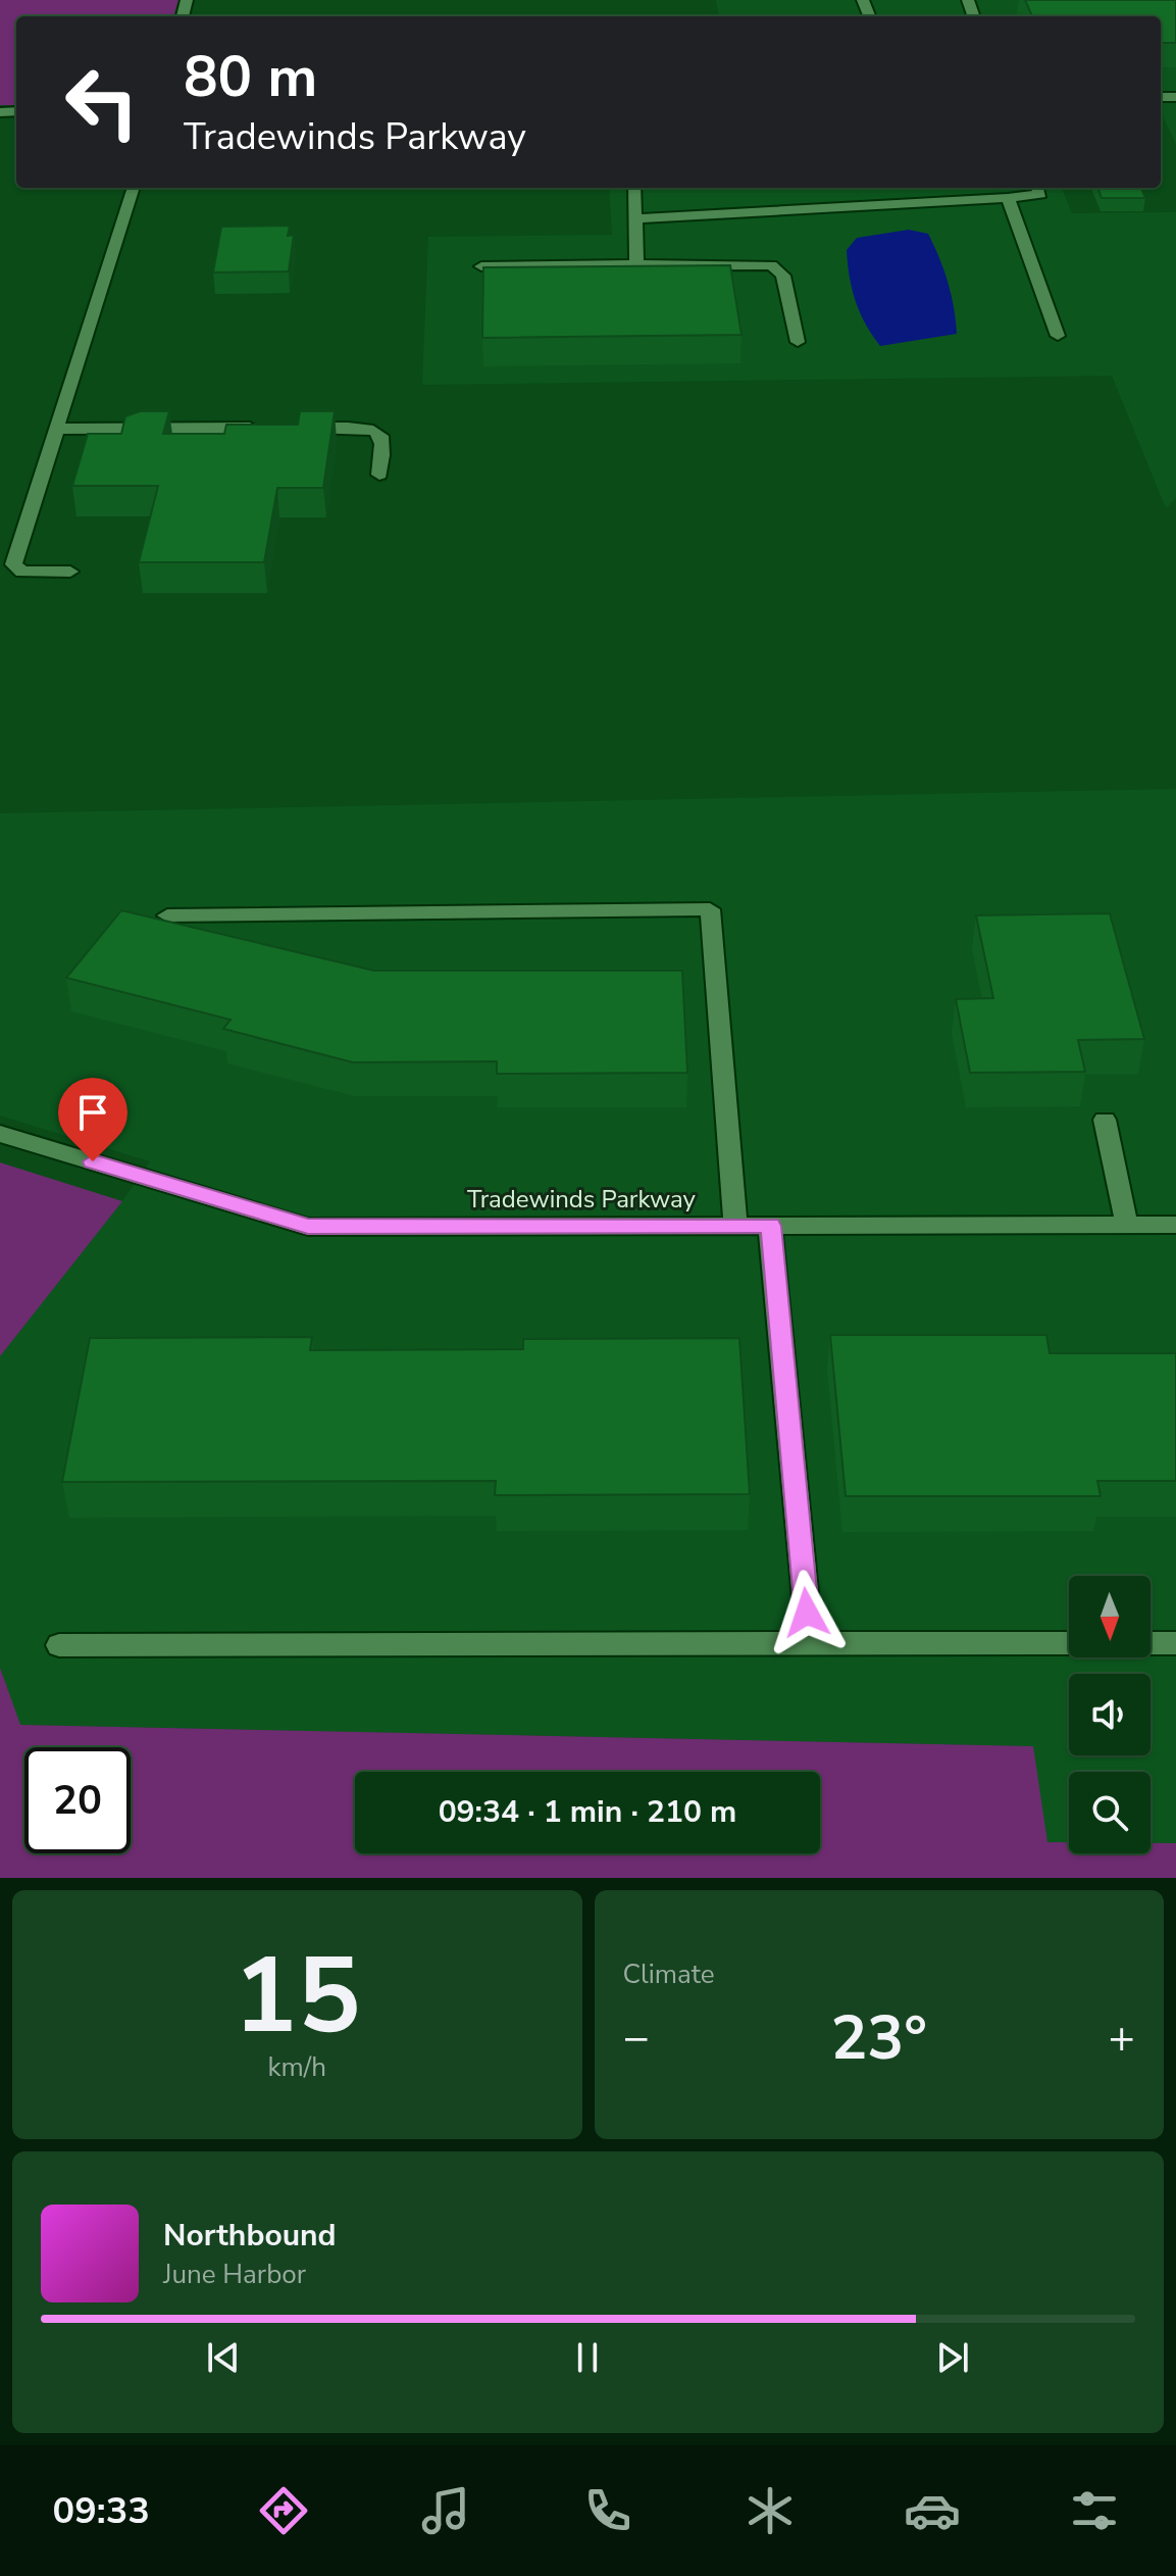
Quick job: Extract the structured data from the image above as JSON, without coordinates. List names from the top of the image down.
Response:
{
  "streets": {
    "street": ["Tradewinds Parkway"]
  },
  "north": "bottom",
  "page": {
    "turn": ["80 m", "Tradewinds Parkway"],
    "limit": "20",
    "trip": "09:34 · 1 min · 210 m",
    "tile": [
      ["15", "km/h"],
      "Climate"
    ],
    "heat": ["−", "23°", "+"],
    "song": ["Northbound", "June Harbor"],
    "tabs": "09:33"
  }
}
